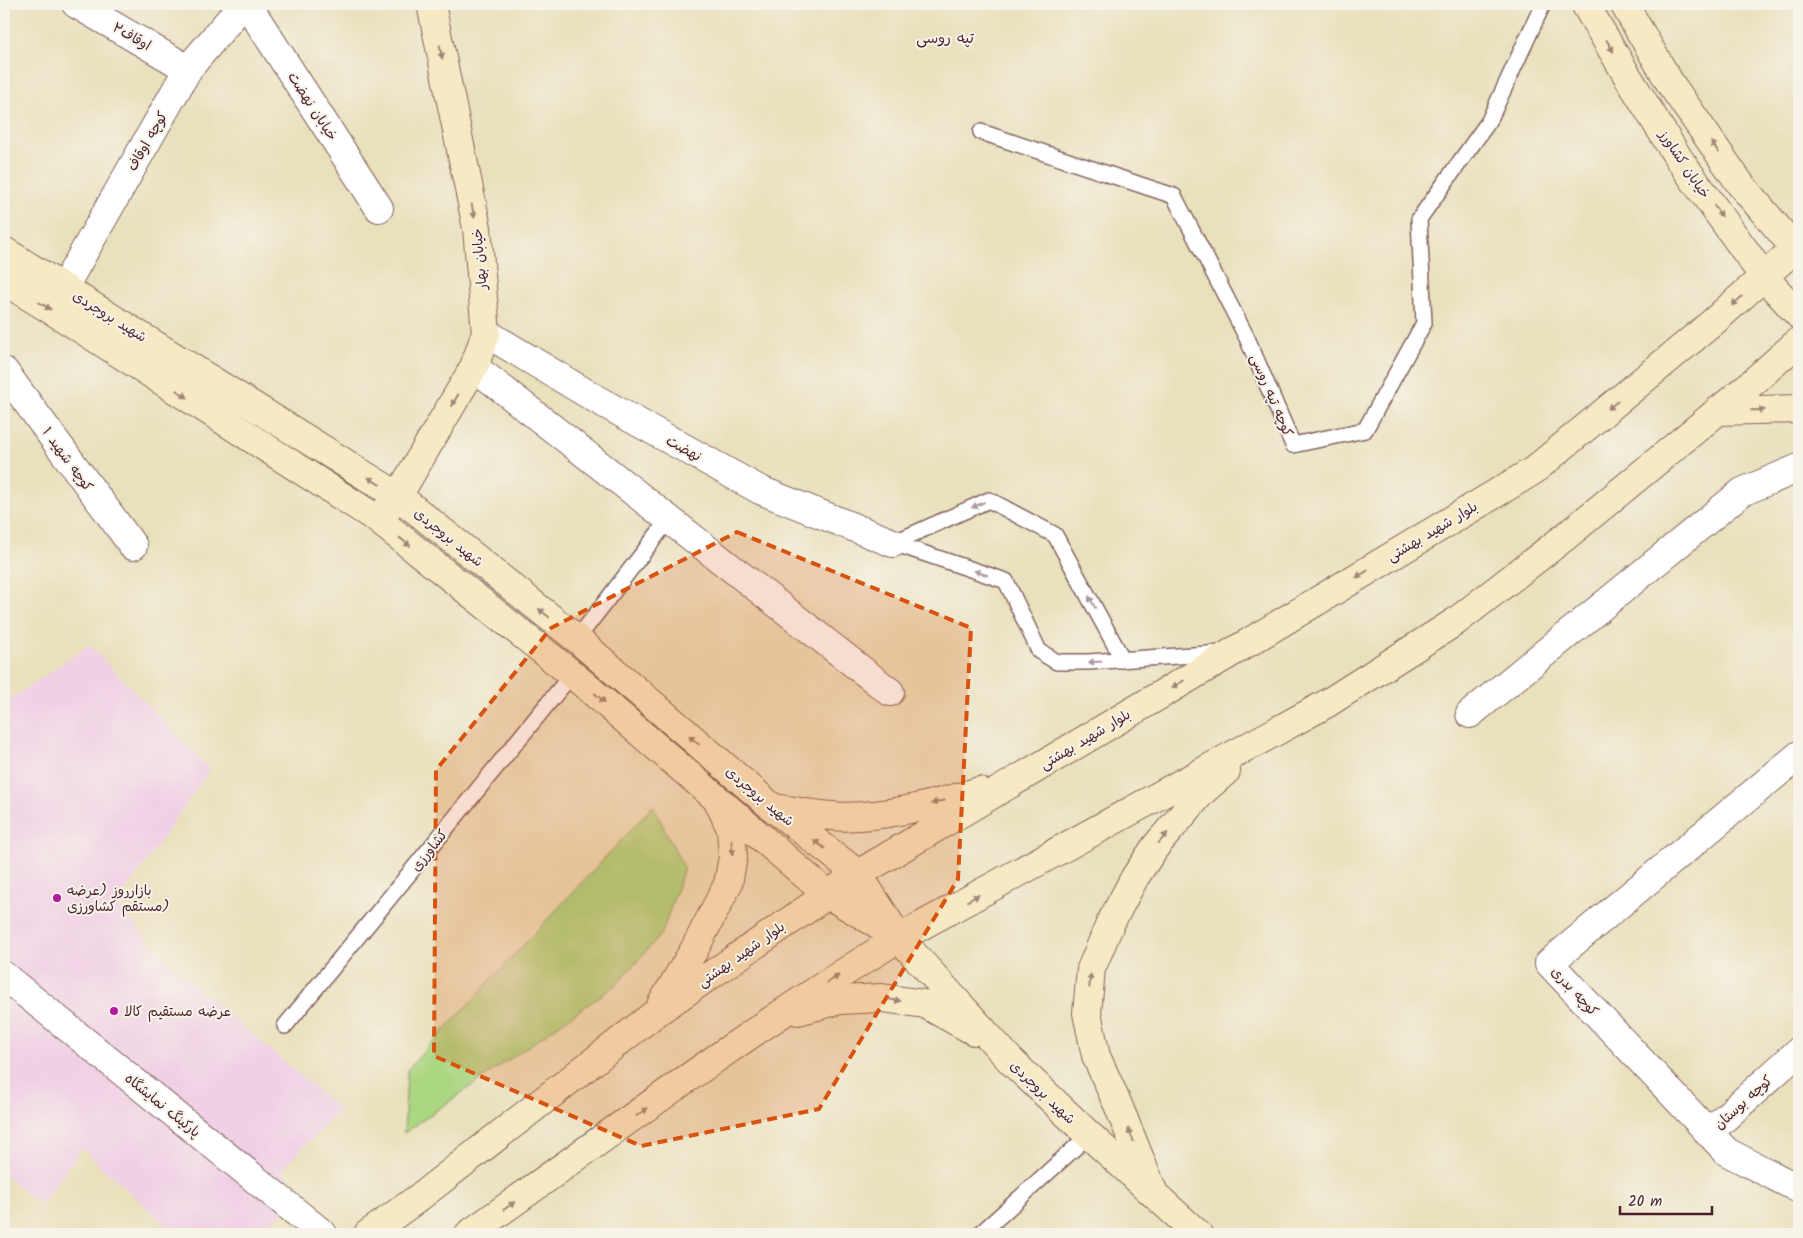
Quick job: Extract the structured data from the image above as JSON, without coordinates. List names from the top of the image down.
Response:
{
  "streets": {
    "main road": [
      "خیابان کشاورز",
      "خیابان بهار",
      "شهید بروجردی",
      "بلوار شهید بهشتی"
    ],
    "street": [
      "اوقاف۲",
      "خیابان نهضت",
      "کوچه اوقاف",
      "نهضت",
      "کوچه شهید ۱",
      "کوچه بدری",
      "کوچه بوستان",
      "پارکینگ نمایشگاه"
    ],
    "lane": ["کوچه تپه روسی", "کشاورزی"]
  },
  "crossings": [
    ["اوقاف۲", "کوچه اوقاف"],
    ["کوچه اوقاف", "شهید بروجردی"],
    ["خیابان کشاورز", "بلوار شهید بهشتی"],
    ["خیابان بهار", "شهید بروجردی"],
    ["خیابان بهار", "نهضت"],
    ["شهید بروجردی", "بلوار شهید بهشتی"],
    ["شهید بروجردی", "کشاورزی"],
    ["کوچه بدری", "کوچه بوستان"]
  ],
  "one_way": ["خیابان بهار"],
  "districts": ["تپه روسی"],
  "places": ["بازارروز (عرضه مستقم کشاورزی)", "عرضه مستقیم کالا"],
  "scale_bar": "20 m"
}
